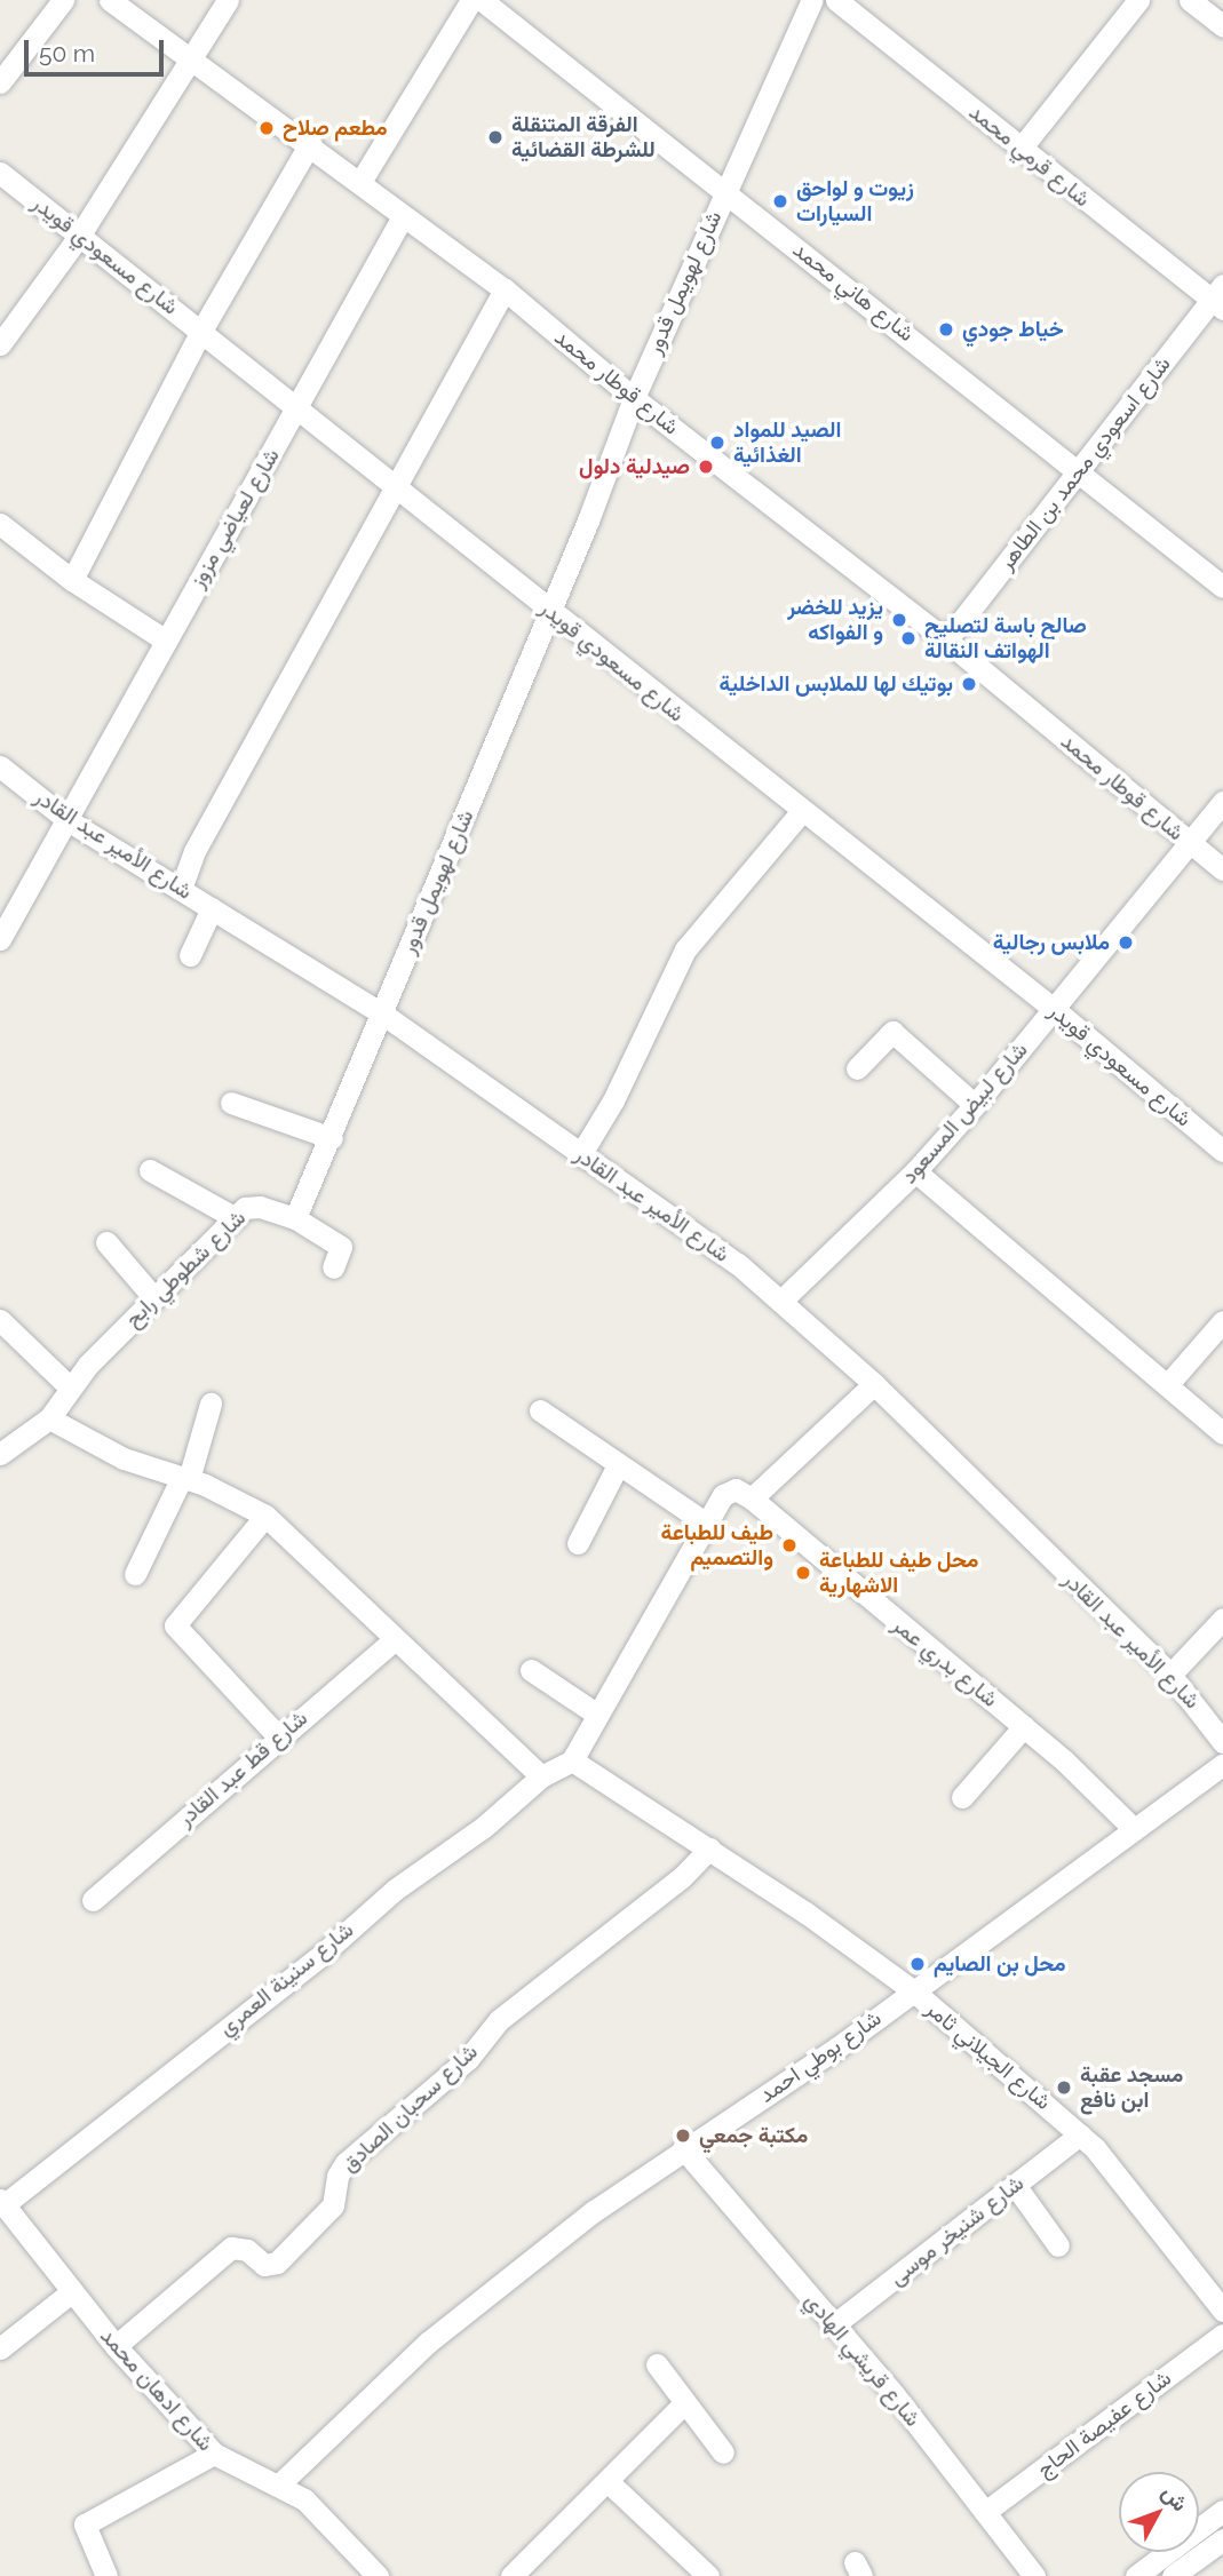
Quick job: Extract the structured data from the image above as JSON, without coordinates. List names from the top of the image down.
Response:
{
  "streets": {
    "street": [
      "شارع قرمي محمد",
      "شارع مسعودي قويدر",
      "شارع لهويمل قدور",
      "شارع هاني محمد",
      "شارع قوطار محمد",
      "شارع اسعودي محمد بن الطاهر",
      "شارع لعياضي مزوز",
      "شارع الأمير عبد القادر",
      "شارع لبيض المسعود",
      "شارع شطوطي رابح",
      "شارع بدري عمر",
      "شارع قط عبد القادر",
      "شارع سنينة العمري",
      "شارع الجيلاني ثامر",
      "شارع بوطي احمد",
      "شارع سحبان الصادق",
      "شارع شنيخر موسى",
      "شارع قريشي الهادي",
      "شارع ادهان محمد",
      "شارع عفيصة الحاج"
    ]
  },
  "crossings": [
    ["شارع قرمي محمد", "شارع اسعودي محمد بن الطاهر"],
    ["شارع مسعودي قويدر", "شارع لهويمل قدور"],
    ["شارع مسعودي قويدر", "شارع لعياضي مزوز"],
    ["شارع مسعودي قويدر", "شارع لبيض المسعود"],
    ["شارع لهويمل قدور", "شارع هاني محمد"],
    ["شارع لهويمل قدور", "شارع قوطار محمد"],
    ["شارع لهويمل قدور", "شارع الأمير عبد القادر"],
    ["شارع هاني محمد", "شارع اسعودي محمد بن الطاهر"],
    ["شارع قوطار محمد", "شارع اسعودي محمد بن الطاهر"],
    ["شارع قوطار محمد", "شارع لعياضي مزوز"],
    ["شارع قوطار محمد", "شارع لبيض المسعود"],
    ["شارع لعياضي مزوز", "شارع الأمير عبد القادر"],
    ["شارع الأمير عبد القادر", "شارع لبيض المسعود"],
    ["شارع بدري عمر", "شارع بوطي احمد"],
    ["شارع سنينة العمري", "شارع الجيلاني ثامر"],
    ["شارع سنينة العمري", "شارع ادهان محمد"],
    ["شارع الجيلاني ثامر", "شارع بوطي احمد"],
    ["شارع الجيلاني ثامر", "شارع سحبان الصادق"],
    ["شارع الجيلاني ثامر", "شارع شنيخر موسى"],
    ["شارع بوطي احمد", "شارع قريشي الهادي"],
    ["شارع بوطي احمد", "شارع ادهان محمد"],
    ["شارع سحبان الصادق", "شارع ادهان محمد"],
    ["شارع شنيخر موسى", "شارع قريشي الهادي"],
    ["شارع قريشي الهادي", "شارع عفيصة الحاج"]
  ],
  "places": [
    "مطعم صلاح",
    "الفرقة المتنقلة للشرطة القضائية",
    "زيوت و لواحق السيارات",
    "خياط جودي",
    "الصيد للمواد الغذائية",
    "صيدلية دلول",
    "يزيد للخضر و الفواكه",
    "صالح باسة لتصليح الهواتف النقالة",
    "بوتيك لها للملابس الداخلية",
    "ملابس رجالية",
    "طيف للطباعة والتصميم",
    "محل طيف للطباعة الاشهارية",
    "محل بن الصايم",
    "مسجد عقبة ابن نافع",
    "مكتبة جمعي"
  ],
  "scale_bar": "50 m",
  "north": "top right"
}
